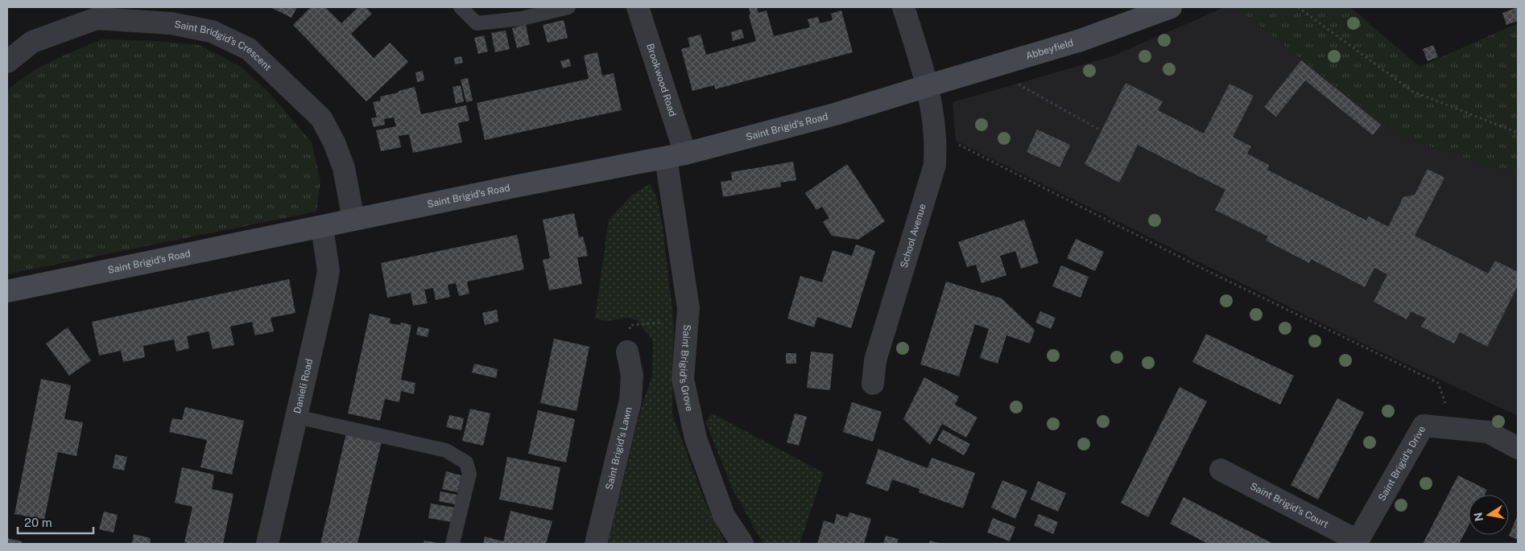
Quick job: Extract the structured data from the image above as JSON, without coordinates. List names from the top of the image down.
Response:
{
  "streets": {
    "street": [
      "Saint Bridgid's Crescent",
      "Abbeyfield",
      "Brookwood Road",
      "Saint Brigid's Road",
      "School Avenue",
      "Saint Brigid's Grove",
      "Danieli Road",
      "Saint Brigid's Lawn",
      "Saint Brigid's Drive",
      "Saint Brigid's Court"
    ]
  },
  "crossings": [
    ["Saint Bridgid's Crescent", "Saint Brigid's Road"],
    ["Abbeyfield", "Saint Brigid's Road"],
    ["Abbeyfield", "School Avenue"],
    ["Brookwood Road", "Saint Brigid's Road"],
    ["Brookwood Road", "Saint Brigid's Grove"],
    ["Saint Brigid's Road", "School Avenue"],
    ["Saint Brigid's Road", "Saint Brigid's Grove"],
    ["Saint Brigid's Road", "Danieli Road"],
    ["Saint Brigid's Drive", "Saint Brigid's Court"]
  ],
  "scale_bar": "20 m",
  "north": "left"
}
